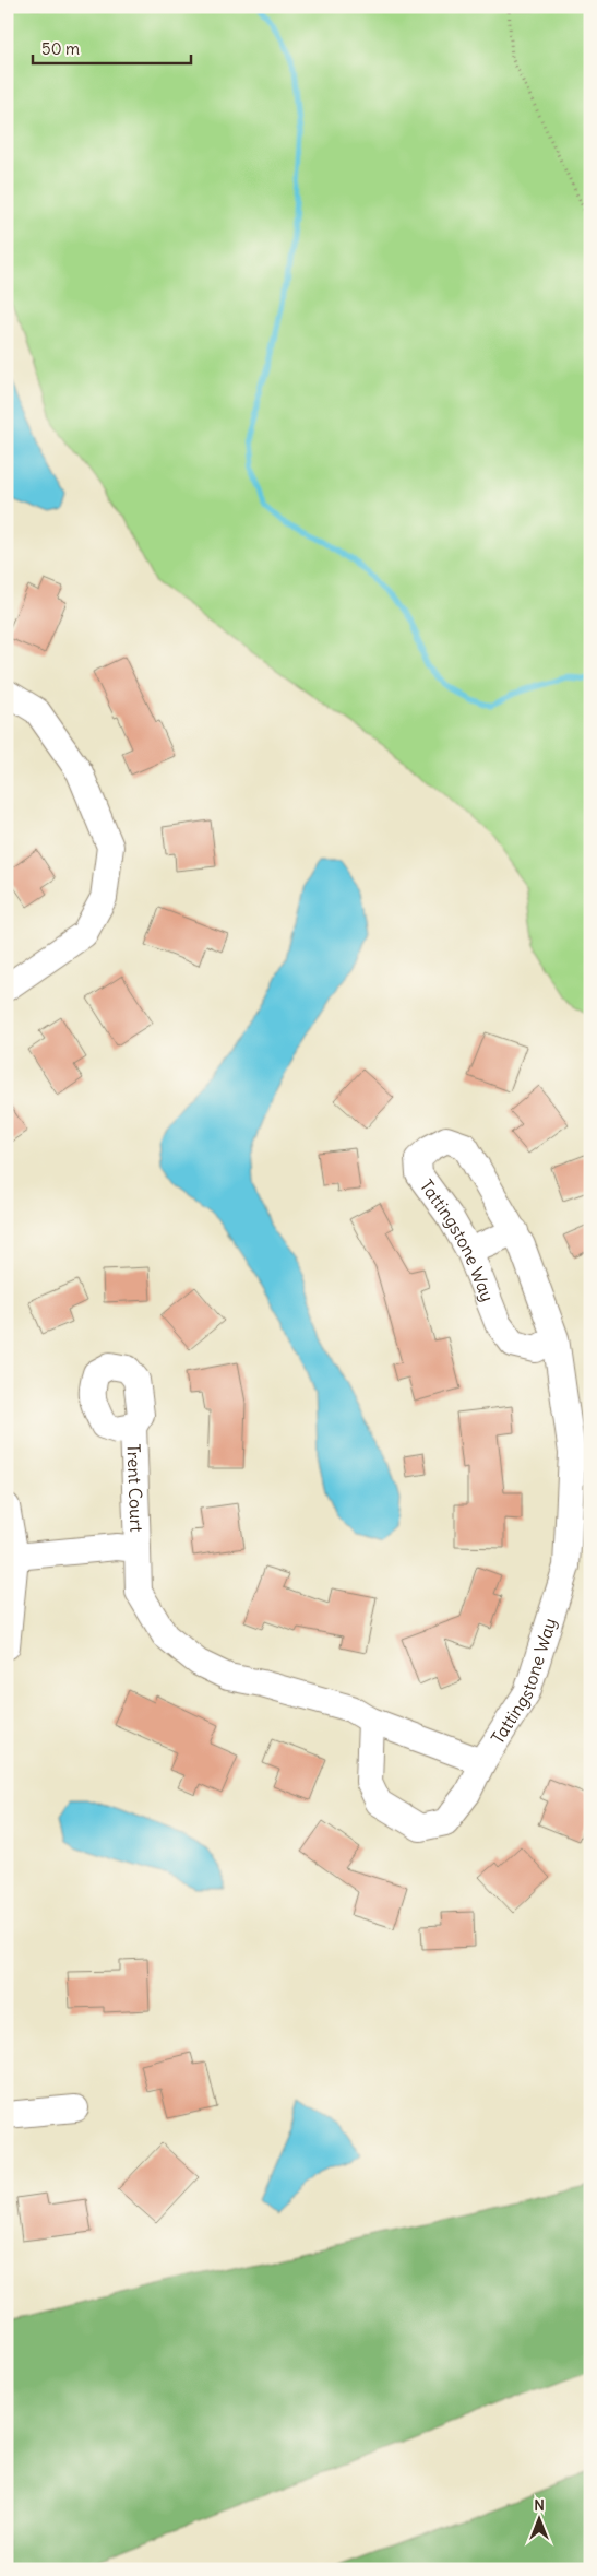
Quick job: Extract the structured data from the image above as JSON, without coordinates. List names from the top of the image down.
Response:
{
  "streets": {
    "street": ["Tattingstone Way", "Trent Court"]
  },
  "crossings": [
    ["Tattingstone Way", "Trent Court"]
  ],
  "scale_bar": "50 m",
  "north": "top"
}
